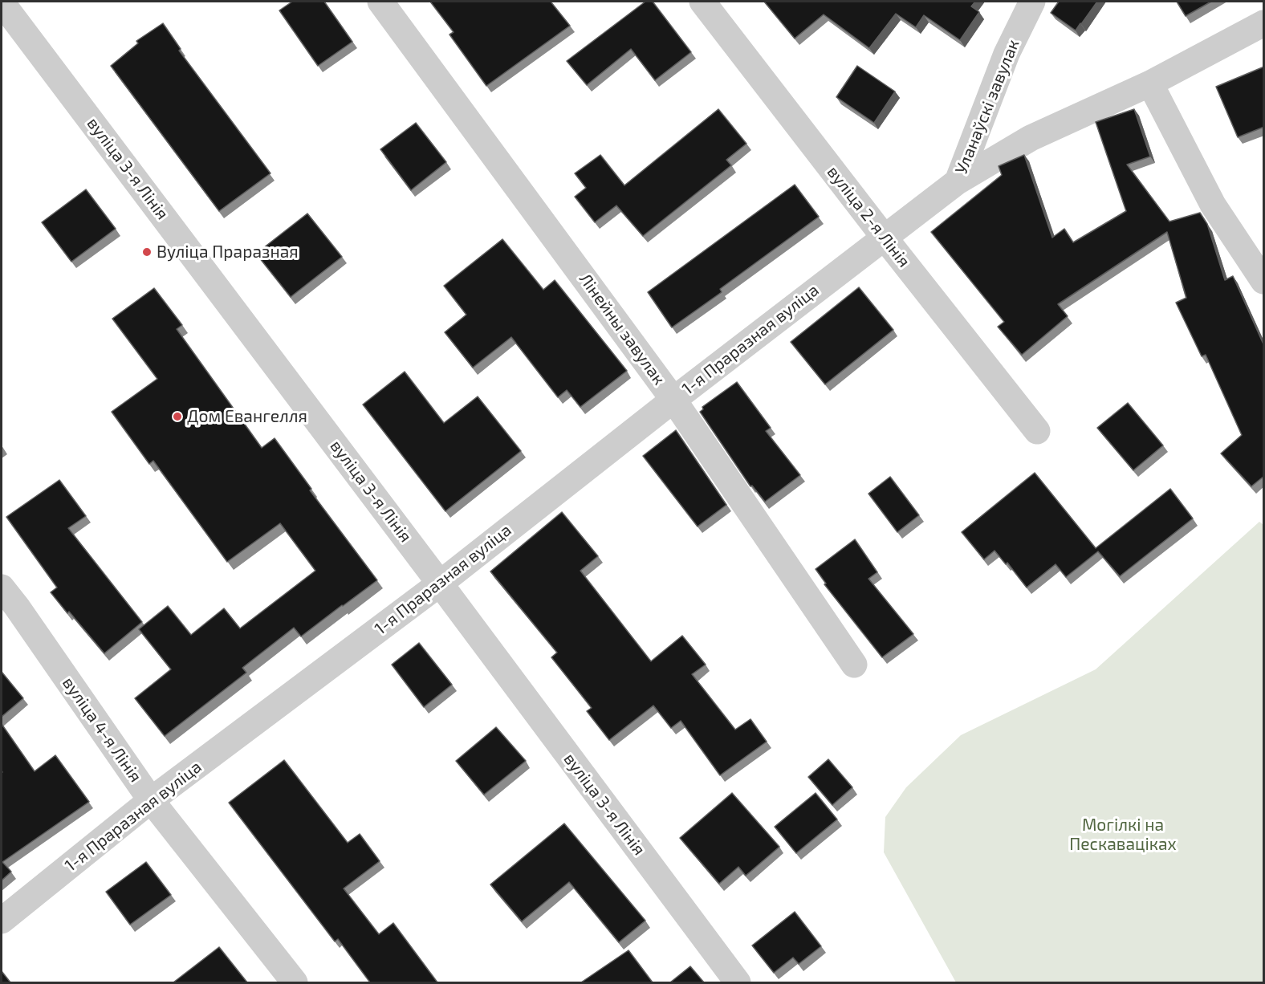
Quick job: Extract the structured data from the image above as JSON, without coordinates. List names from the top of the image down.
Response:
{
  "streets": {
    "street": [
      "Уланаўскі завулак",
      "вуліца 3-я Лінія",
      "вуліца 2-я Лінія",
      "Лінейны завулак",
      "1-я Праразная вуліца",
      "вуліца 4-я Лінія"
    ]
  },
  "crossings": [
    ["Уланаўскі завулак", "вуліца 2-я Лінія"],
    ["Уланаўскі завулак", "1-я Праразная вуліца"],
    ["вуліца 3-я Лінія", "1-я Праразная вуліца"],
    ["вуліца 2-я Лінія", "1-я Праразная вуліца"],
    ["Лінейны завулак", "1-я Праразная вуліца"],
    ["1-я Праразная вуліца", "вуліца 4-я Лінія"]
  ],
  "parks": ["Могілкі на Пескаваціках"],
  "places": ["Вуліца Праразная", "Дом Евангелля"]
}
